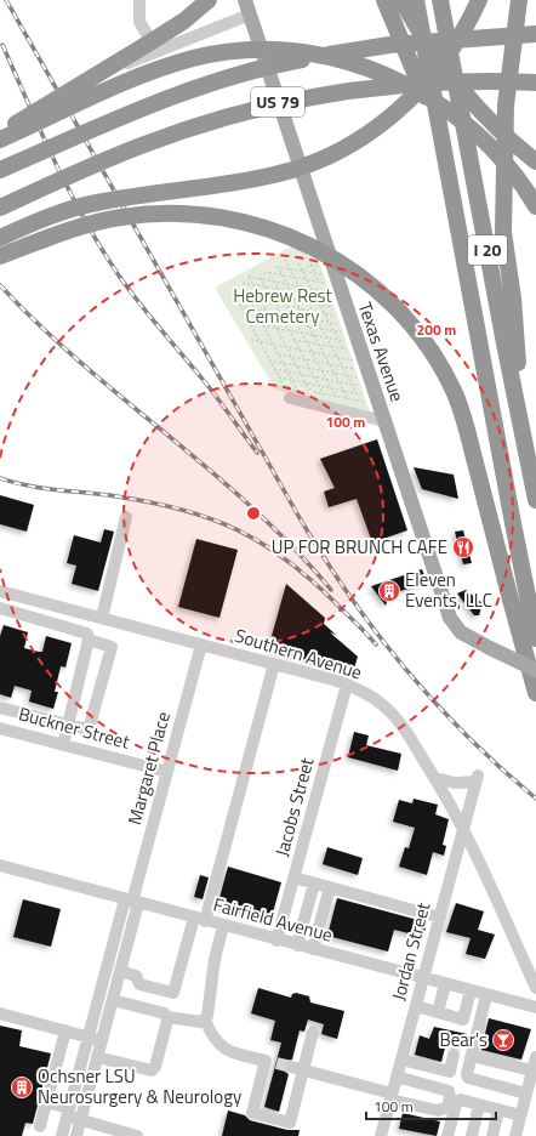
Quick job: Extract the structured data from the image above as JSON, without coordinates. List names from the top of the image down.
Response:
{
  "streets": {
    "highway": ["I 20"],
    "main road": ["US 79", "Texas Avenue"],
    "street": [
      "Southern Avenue",
      "Buckner Street",
      "Margaret Place",
      "Jacobs Street",
      "Fairfield Avenue",
      "Jordan Street"
    ]
  },
  "crossings": [
    ["Southern Avenue", "Margaret Place"],
    ["Southern Avenue", "Jacobs Street"],
    ["Southern Avenue", "Jordan Street"],
    ["Buckner Street", "Margaret Place"],
    ["Margaret Place", "Fairfield Avenue"],
    ["Jacobs Street", "Fairfield Avenue"],
    ["Fairfield Avenue", "Jordan Street"]
  ],
  "parks": ["Hebrew Rest Cemetery"],
  "places": {
    "restaurant": ["UP FOR BRUNCH CAFE"],
    "building": ["Eleven Events, LLC", "Ochsner LSU Neurosurgery & Neurology"],
    "bar": ["Bear's"]
  },
  "scale_bar": "100 m",
  "rings": ["200 m", "100 m"]
}
